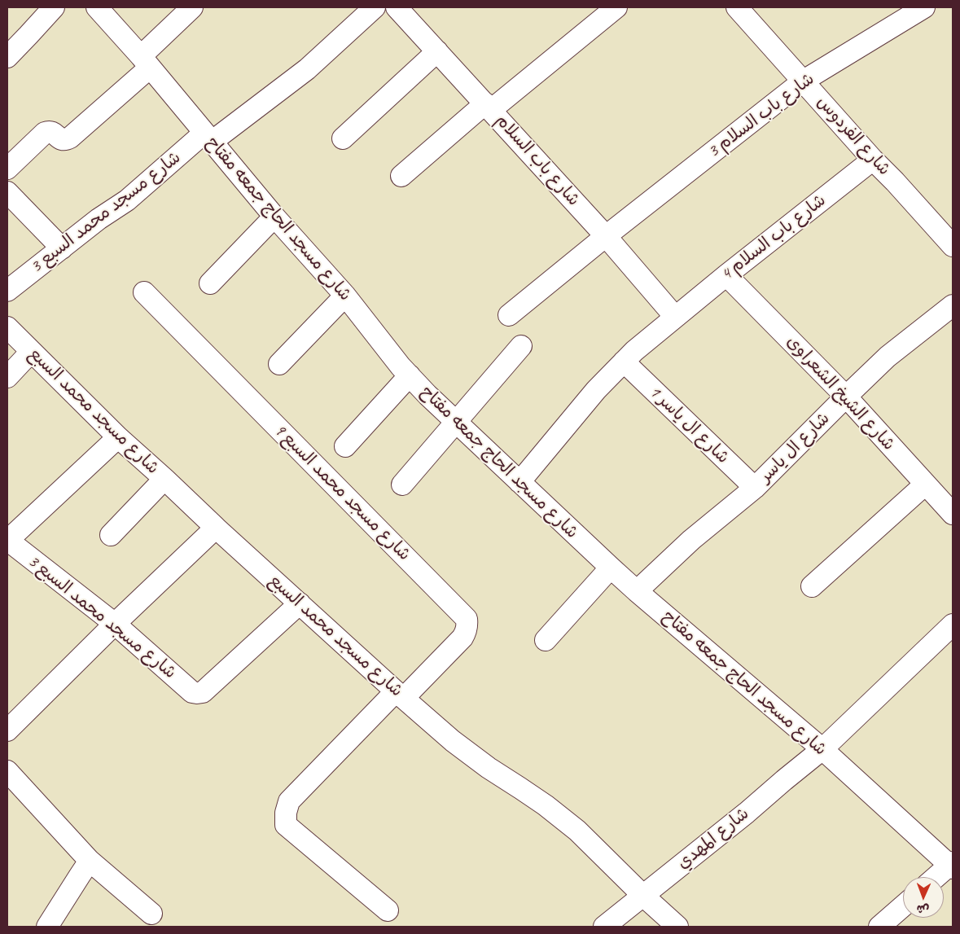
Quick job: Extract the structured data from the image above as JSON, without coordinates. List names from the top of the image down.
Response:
{
  "streets": {
    "street": [
      "شارع باب السلام 3",
      "شارع الفردوس",
      "شارع باب السلام",
      "شارع مسجد محمد السبع 3",
      "شارع مسجد الحاج جمعه مفتاح",
      "شارع باب السلام 4",
      "شارع الشيخ الشعراوى",
      "شارع مسجد محمد السبع",
      "شارع ال ياسر 1",
      "شارع ال ياسر",
      "شارع مسجد محمد السبع 9",
      "شارع المهدي"
    ]
  },
  "crossings": [
    ["شارع باب السلام 3", "شارع الفردوس"],
    ["شارع باب السلام 3", "شارع باب السلام"],
    ["شارع الفردوس", "شارع باب السلام 4"],
    ["شارع باب السلام", "شارع باب السلام 4"],
    ["شارع مسجد محمد السبع 3", "شارع مسجد الحاج جمعه مفتاح"],
    ["شارع مسجد محمد السبع 3", "شارع مسجد محمد السبع"],
    ["شارع مسجد الحاج جمعه مفتاح", "شارع باب السلام 4"],
    ["شارع مسجد الحاج جمعه مفتاح", "شارع ال ياسر"],
    ["شارع مسجد الحاج جمعه مفتاح", "شارع المهدي"],
    ["شارع باب السلام 4", "شارع الشيخ الشعراوى"],
    ["شارع باب السلام 4", "شارع ال ياسر 1"],
    ["شارع الشيخ الشعراوى", "شارع ال ياسر"],
    ["شارع مسجد محمد السبع", "شارع مسجد محمد السبع 9"],
    ["شارع مسجد محمد السبع", "شارع المهدي"],
    ["شارع ال ياسر 1", "شارع ال ياسر"]
  ],
  "north": "bottom"
}
